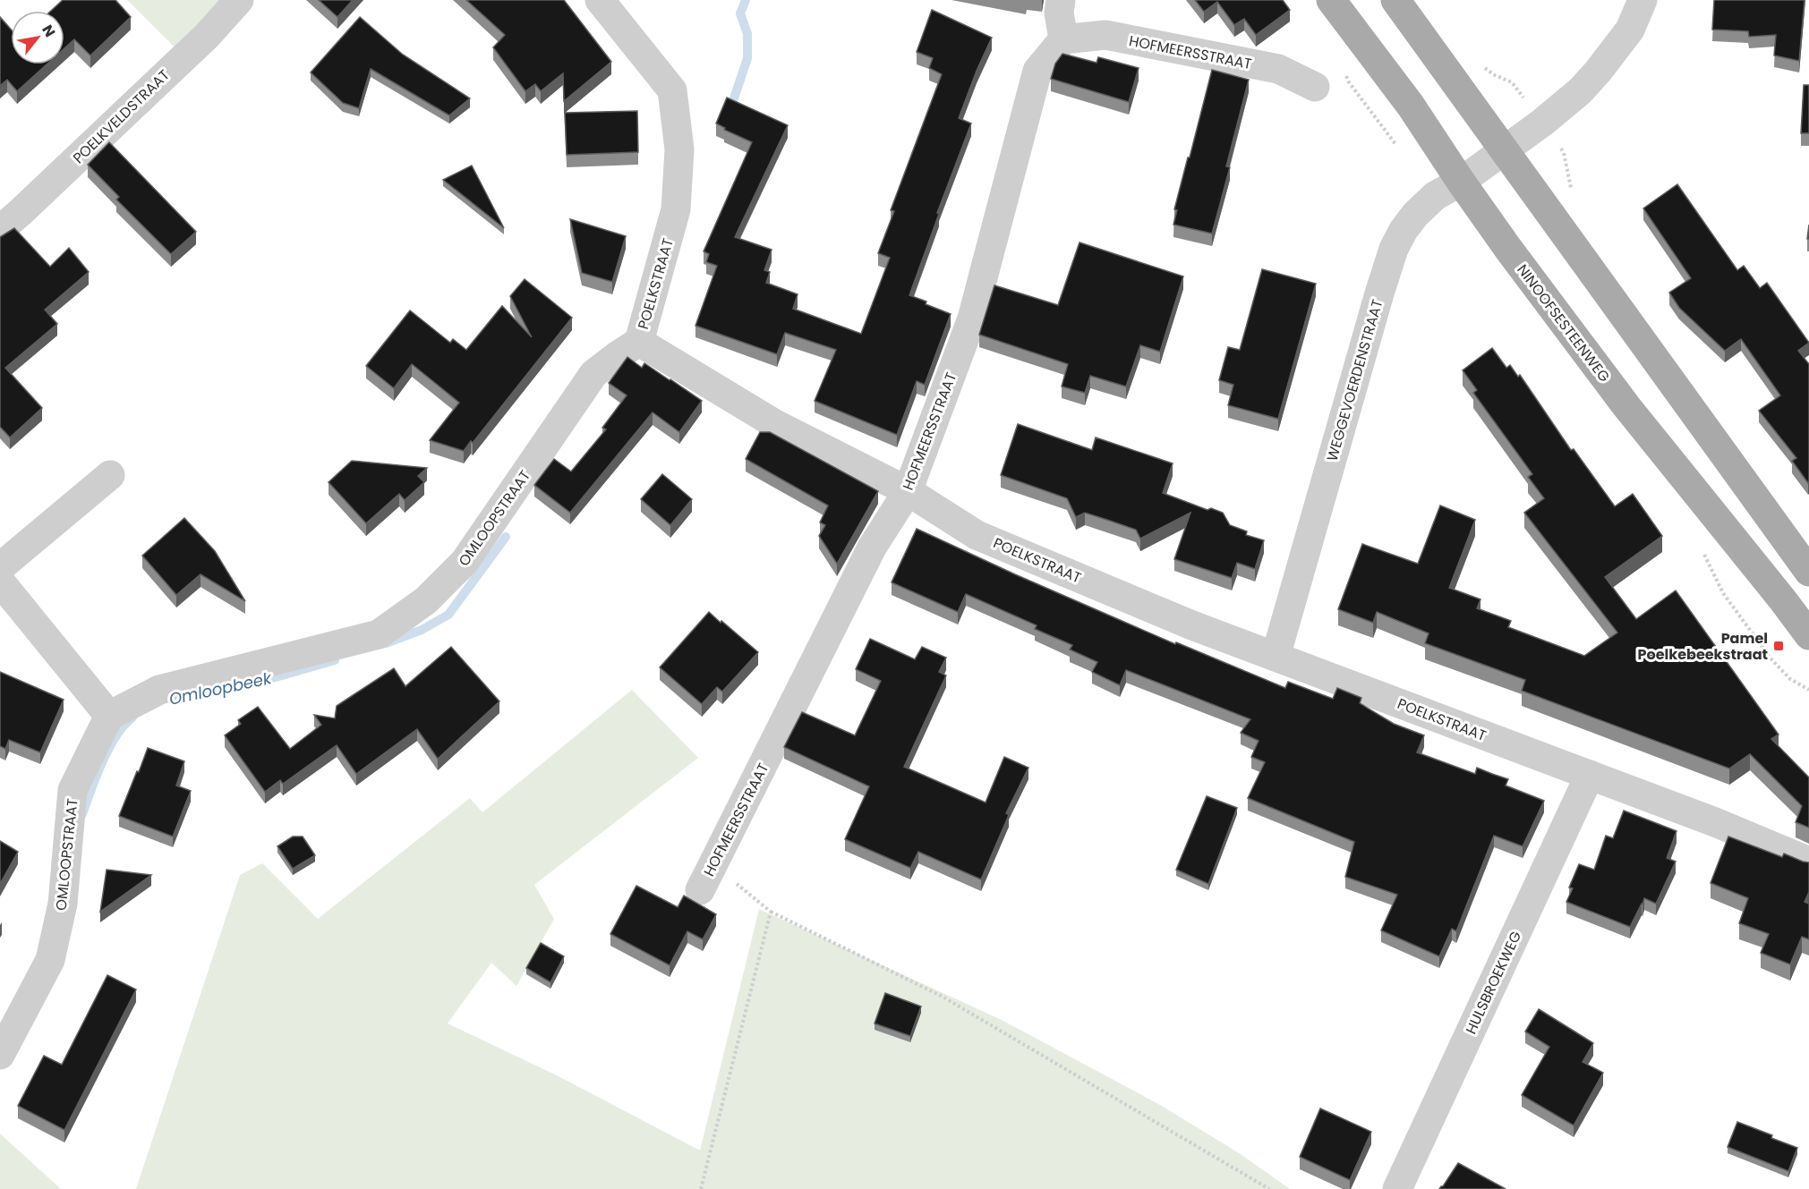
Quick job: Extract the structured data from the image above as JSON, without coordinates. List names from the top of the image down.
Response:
{
  "streets": {
    "main road": ["NINOOFSESTEENWEG"],
    "street": [
      "HOFMEERSSTRAAT",
      "POELKVELDSTRAAT",
      "POELKSTRAAT",
      "WEGGEVOERDENSTRAAT",
      "OMLOOPSTRAAT",
      "HULSBROEKWEG"
    ]
  },
  "crossings": [
    ["HOFMEERSSTRAAT", "POELKSTRAAT"],
    ["POELKSTRAAT", "WEGGEVOERDENSTRAAT"],
    ["POELKSTRAAT", "OMLOOPSTRAAT"],
    ["POELKSTRAAT", "HULSBROEKWEG"],
    ["NINOOFSESTEENWEG", "WEGGEVOERDENSTRAAT"]
  ],
  "water": ["Omloopbeek"],
  "places": {
    "transit": ["Pamel Poelkebeekstraat"]
  },
  "north": "top right"
}
